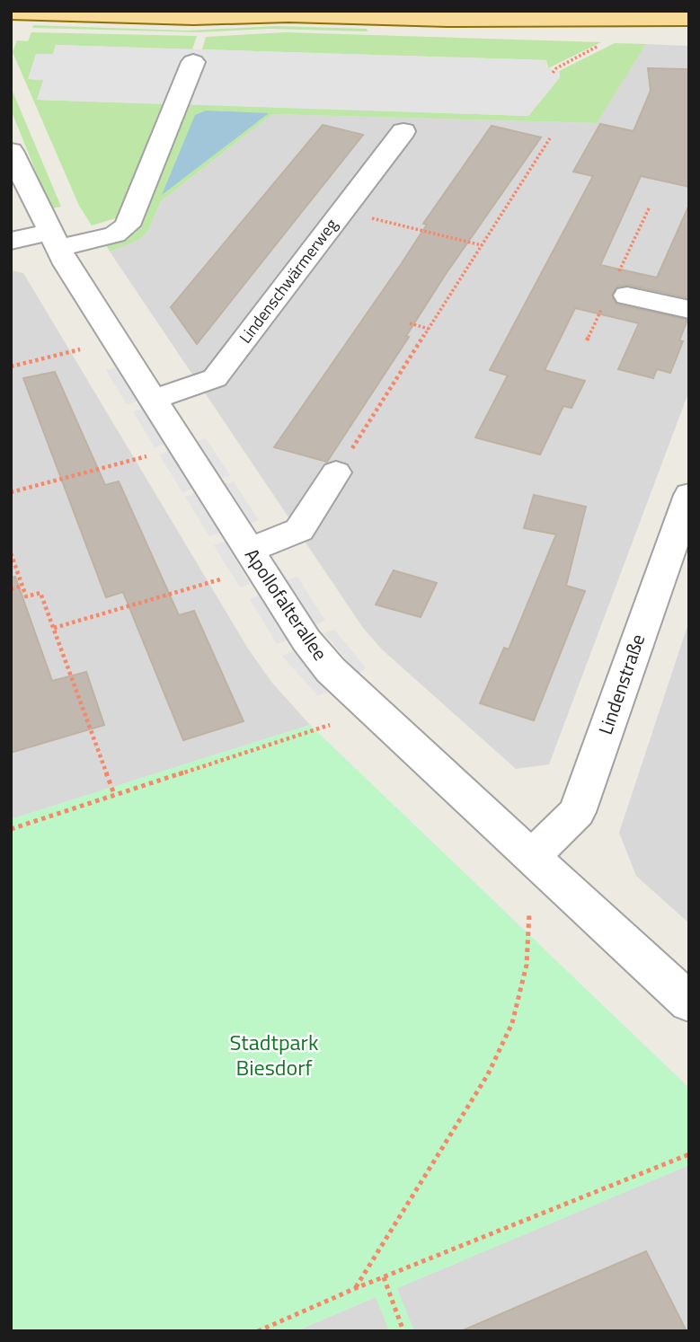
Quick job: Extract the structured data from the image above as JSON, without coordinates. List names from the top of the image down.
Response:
{
  "streets": {
    "street": ["Lindenschwärmerweg", "Apollofalterallee", "Lindenstraße"]
  },
  "crossings": [
    ["Lindenschwärmerweg", "Apollofalterallee"],
    ["Apollofalterallee", "Lindenstraße"]
  ],
  "parks": ["Stadtpark Biesdorf"]
}
